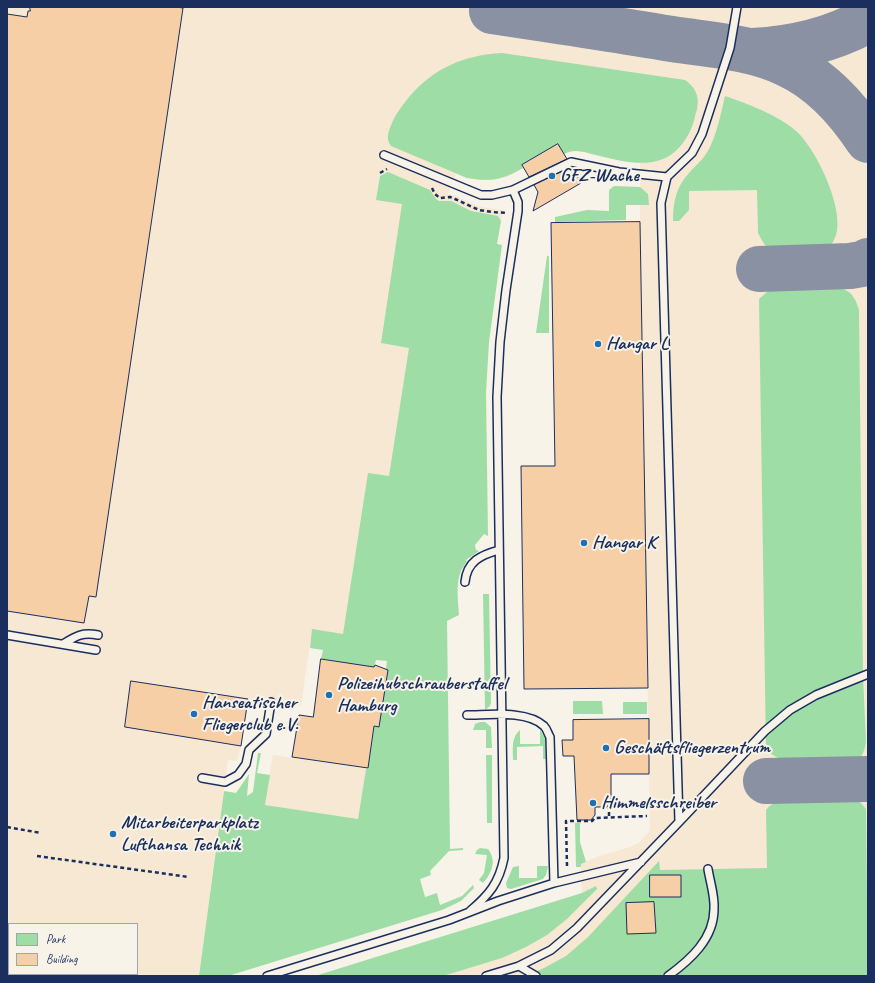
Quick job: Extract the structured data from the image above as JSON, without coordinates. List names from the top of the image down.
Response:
{
  "places": [
    "GFZ-Wache",
    "Hangar L",
    "Hangar K",
    "Polizeihubschrauberstaffel Hamburg",
    "Hanseatischer Fliegerclub e.V.",
    "Geschäftsfliegerzentrum",
    "Himmelsschreiber",
    "Mitarbeiterparkplatz Lufthansa Technik"
  ],
  "legend": ["Park", "Building"]
}
